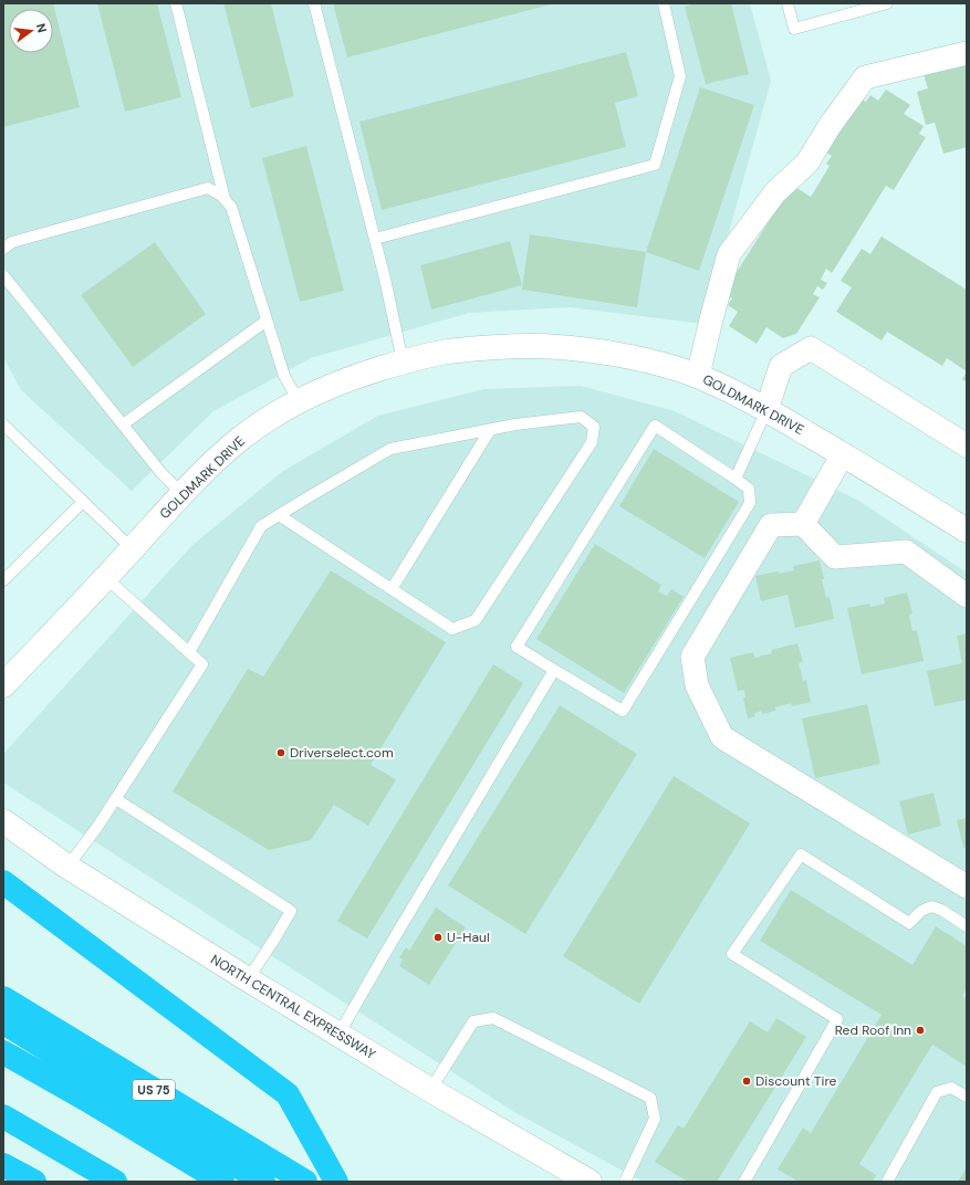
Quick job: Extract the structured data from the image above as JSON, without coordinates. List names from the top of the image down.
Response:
{
  "streets": {
    "highway": ["US 75"],
    "street": ["GOLDMARK DRIVE", "NORTH CENTRAL EXPRESSWAY"]
  },
  "places": [
    "Driverselect.com",
    "U-Haul",
    "Red Roof Inn",
    "Discount Tire"
  ],
  "north": "right"
}
